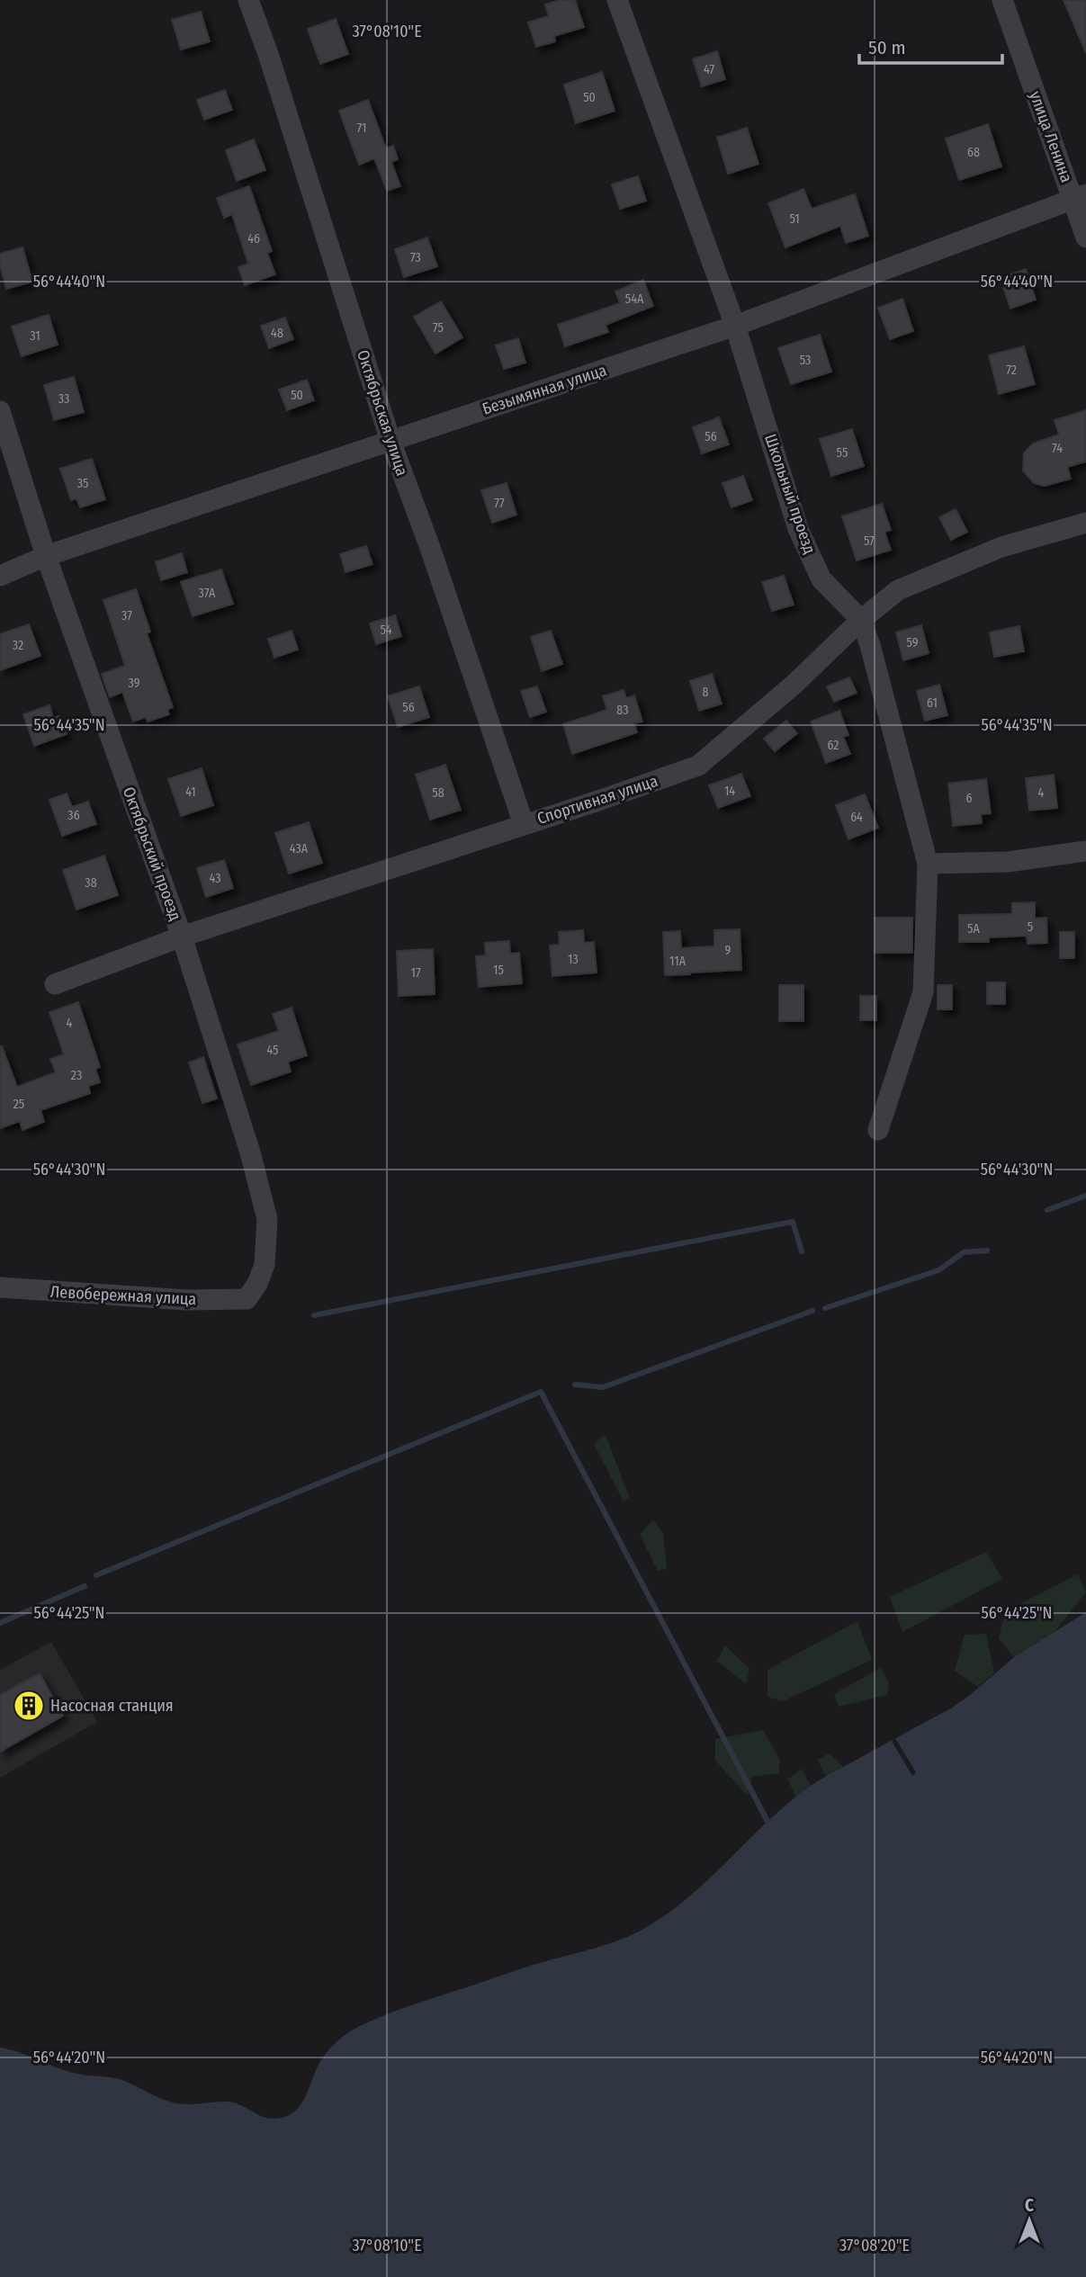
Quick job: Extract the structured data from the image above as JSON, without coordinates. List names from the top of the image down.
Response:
{
  "streets": {
    "street": [
      "улица Ленина",
      "Безымянная улица",
      "Октябрьская улица",
      "Школьный проезд",
      "Спортивная улица",
      "Октябрьский проезд",
      "Левобережная улица"
    ]
  },
  "crossings": [
    ["улица Ленина", "Безымянная улица"],
    ["Безымянная улица", "Октябрьская улица"],
    ["Безымянная улица", "Школьный проезд"],
    ["Безымянная улица", "Октябрьский проезд"],
    ["Октябрьская улица", "Спортивная улица"],
    ["Школьный проезд", "Спортивная улица"],
    ["Спортивная улица", "Октябрьский проезд"],
    ["Октябрьский проезд", "Левобережная улица"]
  ],
  "places": {
    "building": ["Насосная станция"]
  },
  "house_numbers": [
    "47",
    "50",
    "71",
    "68",
    "51",
    "46",
    "73",
    "54А",
    "75",
    "48",
    "31",
    "53",
    "72",
    "50",
    "33",
    "56",
    "74",
    "55",
    "35",
    "77",
    "57",
    "37А",
    "37",
    "54",
    "59",
    "32",
    "39",
    "8",
    "61",
    "56",
    "83",
    "62",
    "14",
    "41",
    "58",
    "4",
    "6",
    "36",
    "64",
    "43А",
    "43",
    "38",
    "5",
    "5А",
    "9",
    "13",
    "11А",
    "15",
    "17",
    "4",
    "45",
    "23",
    "25"
  ],
  "scale_bar": "50 m",
  "north": "top",
  "coordinates": [
    "37°08'10\"E",
    "56°44'40\"N",
    "56°44'35\"N",
    "56°44'30\"N",
    "56°44'25\"N",
    "56°44'20\"N",
    "37°08'20\"E"
  ]
}
